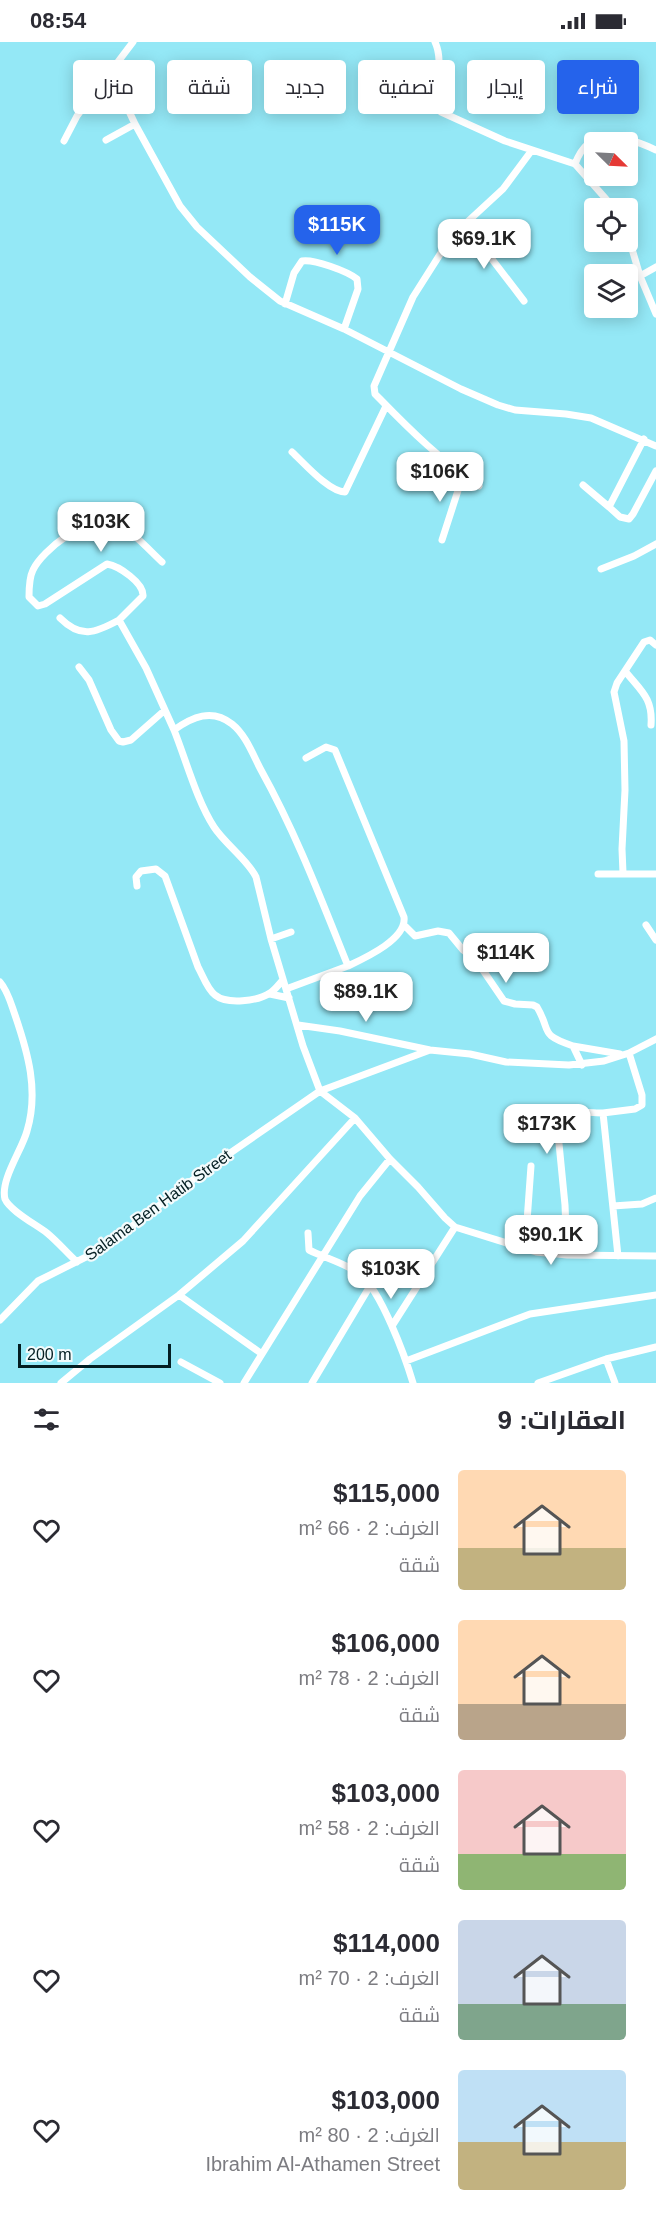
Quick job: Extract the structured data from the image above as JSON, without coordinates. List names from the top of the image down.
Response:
{
  "streets": {
    "street": ["Salama Ben Hatib Street"]
  },
  "scale_bar": "200 m",
  "north": "bottom right",
  "page": {
    "status": "08:54",
    "chip": [
      "شراء",
      "إيجار",
      "تصفية",
      "جديد",
      "شقة",
      "منزل"
    ],
    "price": [
      "$115K",
      "$69.1K",
      "$106K",
      "$103K",
      "$114K",
      "$89.1K",
      "$173K",
      "$90.1K",
      "$103K"
    ],
    "scale": "200 m",
    "heading": "العقارات: 9",
    "list": [
      {
        "name": "$115,000",
        "note": "الغرف: 2 · 66 m² · شقة"
      },
      {
        "name": "$106,000",
        "note": "الغرف: 2 · 78 m² · شقة"
      },
      {
        "name": "$103,000",
        "note": "الغرف: 2 · 58 m² · شقة"
      },
      {
        "name": "$114,000",
        "note": "الغرف: 2 · 70 m² · شقة"
      },
      {
        "name": "$103,000",
        "note": "الغرف: 2 · 80 m² · Ibrahim Al-Athamen Street"
      }
    ]
  }
}
